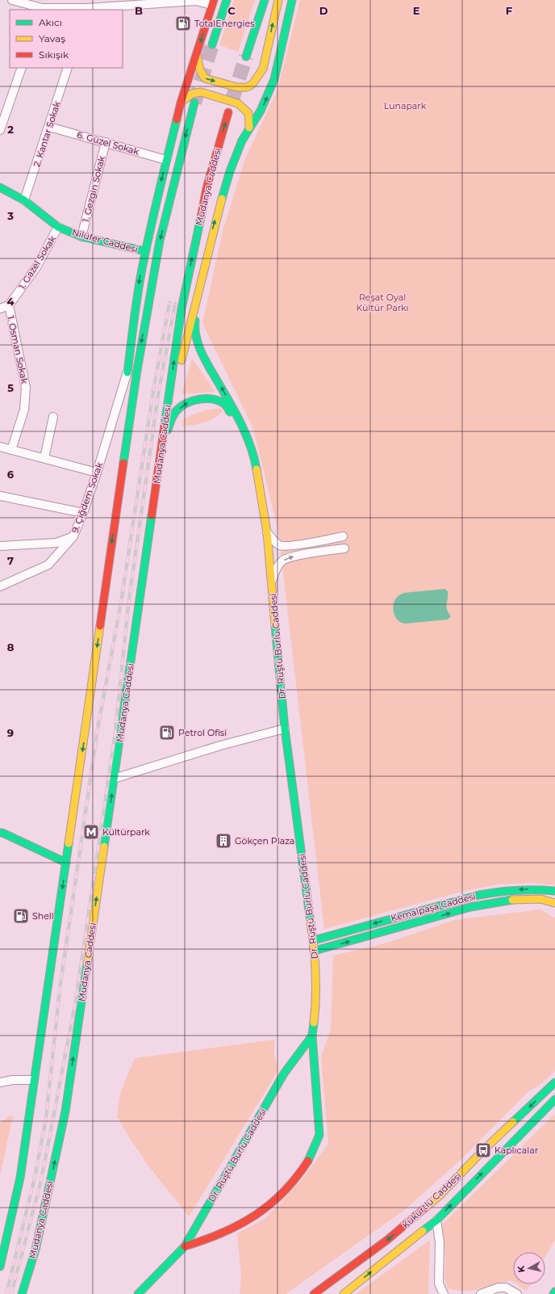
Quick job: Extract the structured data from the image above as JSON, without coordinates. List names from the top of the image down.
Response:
{
  "streets": {
    "main road": [
      "Mudanya Caddesi",
      "Nilüfer Caddesi",
      "Dr. Rüştü Burlu Caddesi",
      "Kemalpaşa Caddesi",
      "Kükürtlü Caddesi"
    ],
    "street": [
      "2. Kantar Sokak",
      "6. Güzel Sokak",
      "1. Gezgin Sokak",
      "1. Gazel Sokak",
      "1. Osman Sokak",
      "9. Çiğdem Sokak"
    ]
  },
  "crossings": [
    ["2. Kantar Sokak", "6. Güzel Sokak"],
    ["2. Kantar Sokak", "Nilüfer Caddesi"],
    ["6. Güzel Sokak", "1. Gezgin Sokak"],
    ["1. Gezgin Sokak", "Nilüfer Caddesi"],
    ["Nilüfer Caddesi", "1. Gazel Sokak"],
    ["1. Gazel Sokak", "1. Osman Sokak"],
    ["Dr. Rüştü Burlu Caddesi", "Kemalpaşa Caddesi"]
  ],
  "parks": ["Lunapark", "Reşat Oyal Kültür Parkı"],
  "places": {
    "fuel station": ["TotalEnergies", "Petrol Ofisi", "Shell"],
    "metro station": ["Kültürpark"],
    "building": ["Gökçen Plaza"],
    "bus stop": ["Kaplıcalar"]
  },
  "legend": ["Akıcı", "Yavaş", "Sıkışık"],
  "north": "left",
  "grid": {
    "columns": [
      "B",
      "C",
      "D",
      "E",
      "F"
    ],
    "rows": [
      "2",
      "3",
      "4",
      "5",
      "6",
      "7",
      "8",
      "9"
    ]
  }
}
